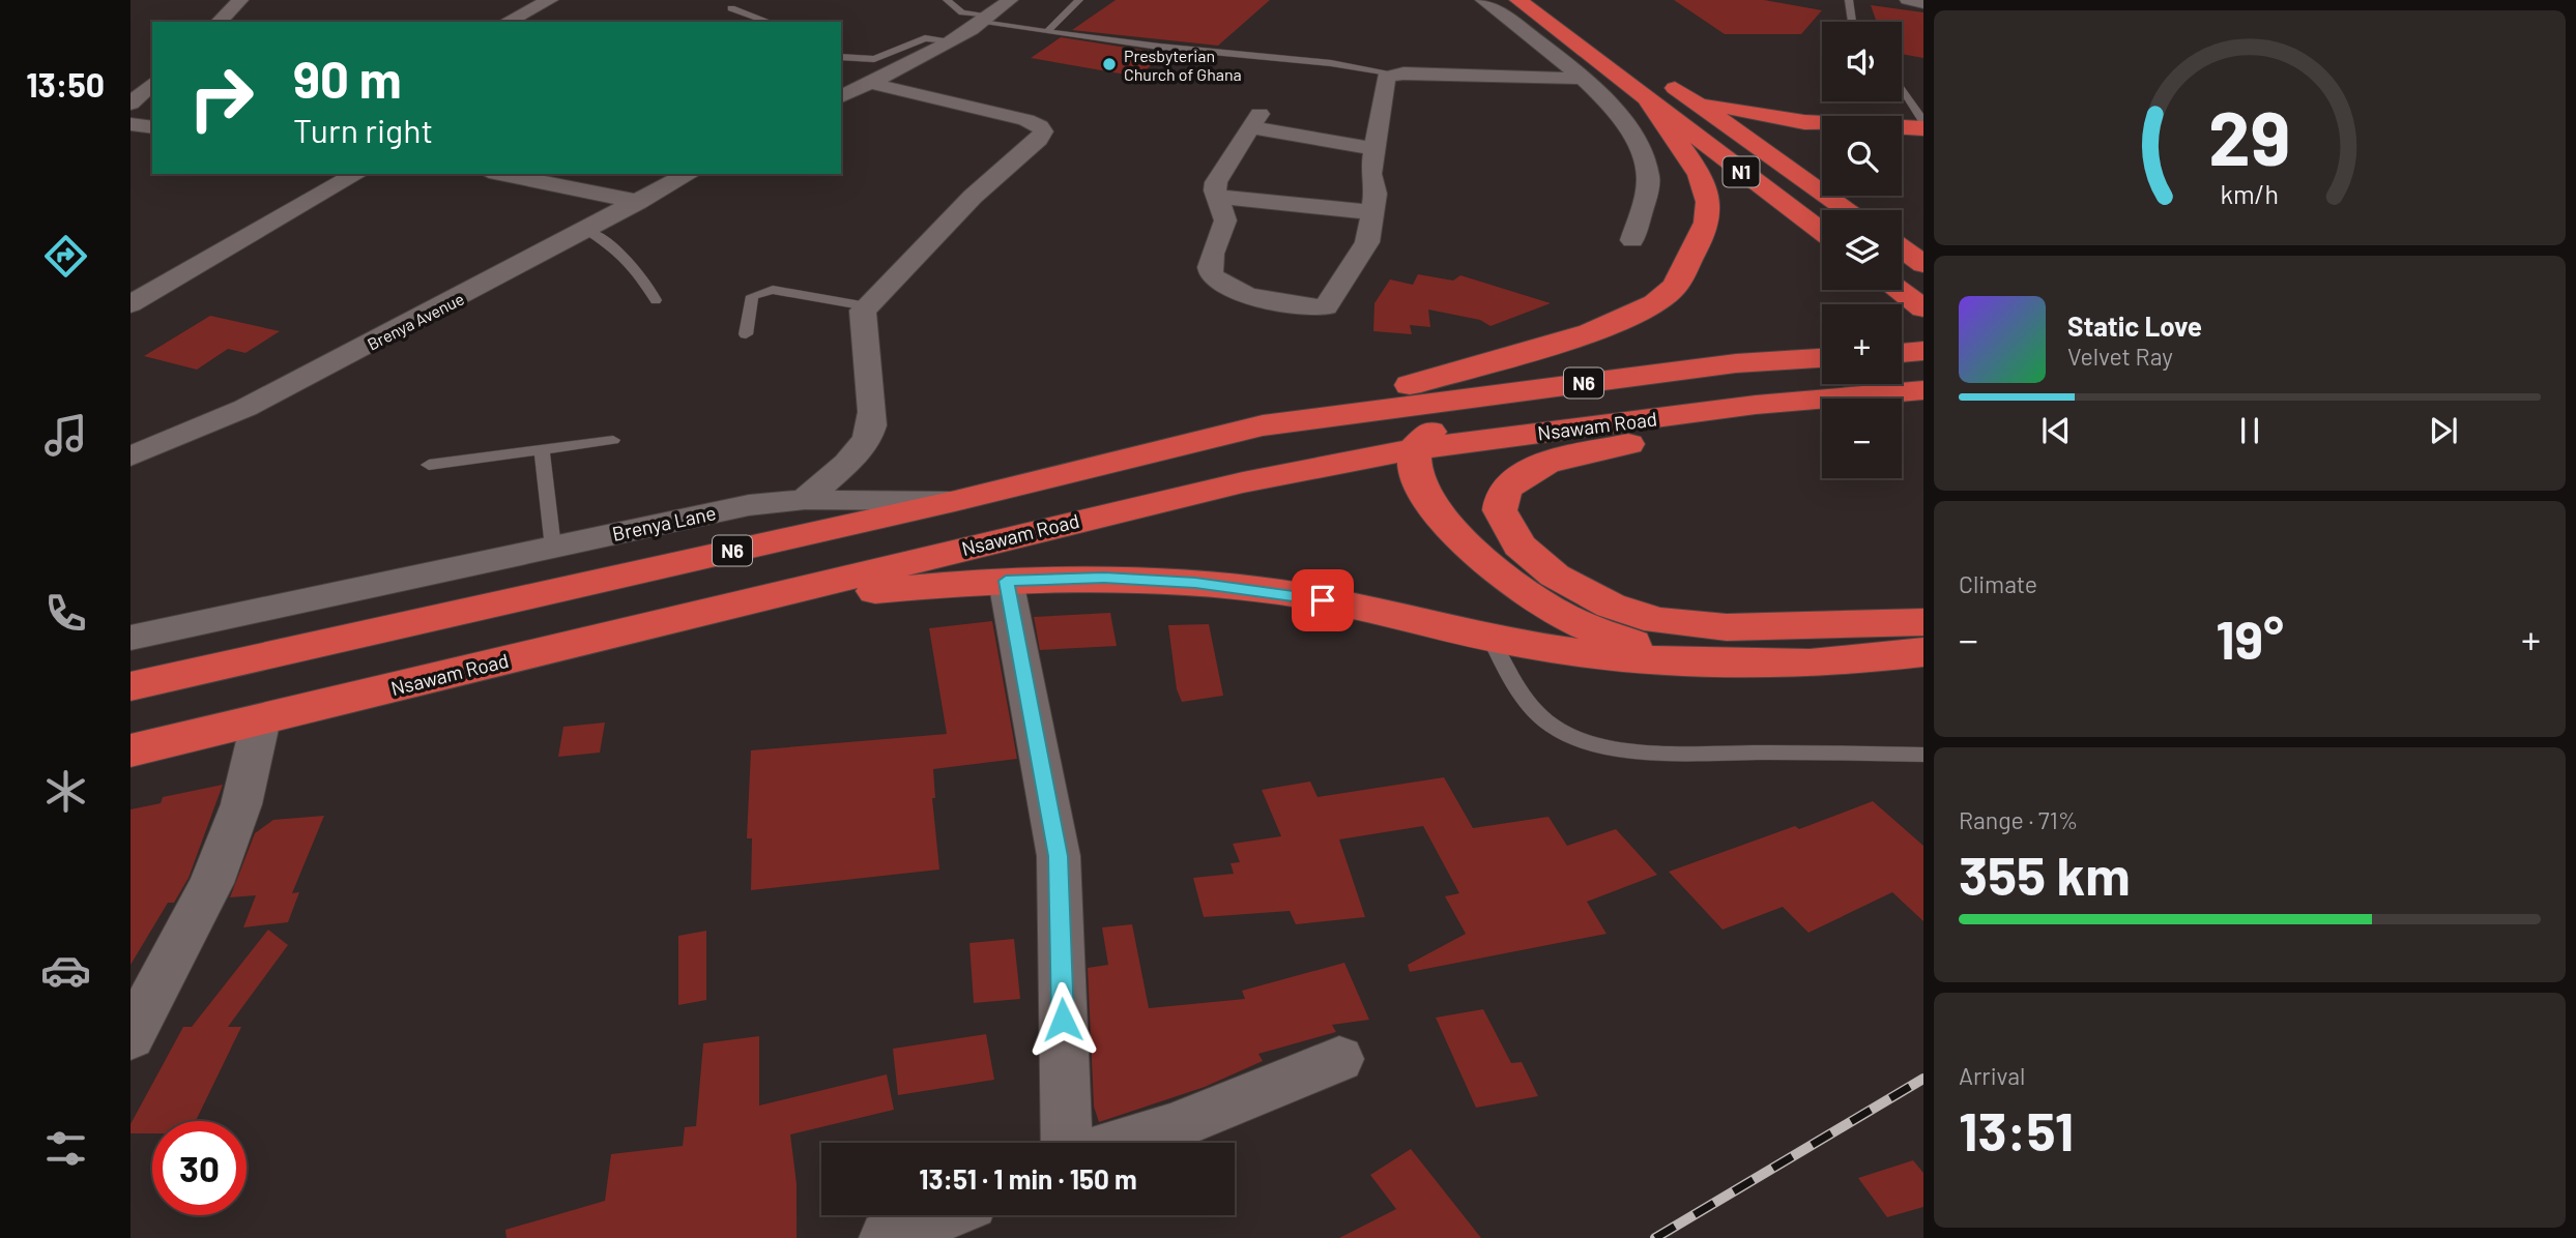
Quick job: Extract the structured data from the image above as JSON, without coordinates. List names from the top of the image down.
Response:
{
  "streets": {
    "highway": ["N1", "N6", "Nsawam Road"],
    "street": ["Brenya Avenue", "Brenya Lane"]
  },
  "crossings": [
    ["N6", "Brenya Lane"]
  ],
  "places": ["Presbyterian Church of Ghana"],
  "page": {
    "tabs": "13:50",
    "map_buttons": ["+", "−"],
    "turn": ["90 m", "Turn right"],
    "song": ["Static Love", "Velvet Ray"],
    "tile": [
      "Climate",
      ["Range · 71%", "355 km"],
      ["Arrival", "13:51"]
    ],
    "heat": ["−", "19°", "+"],
    "limit": "30",
    "trip": "13:51 · 1 min · 150 m",
    "gauge": ["29", "km/h"]
  }
}
